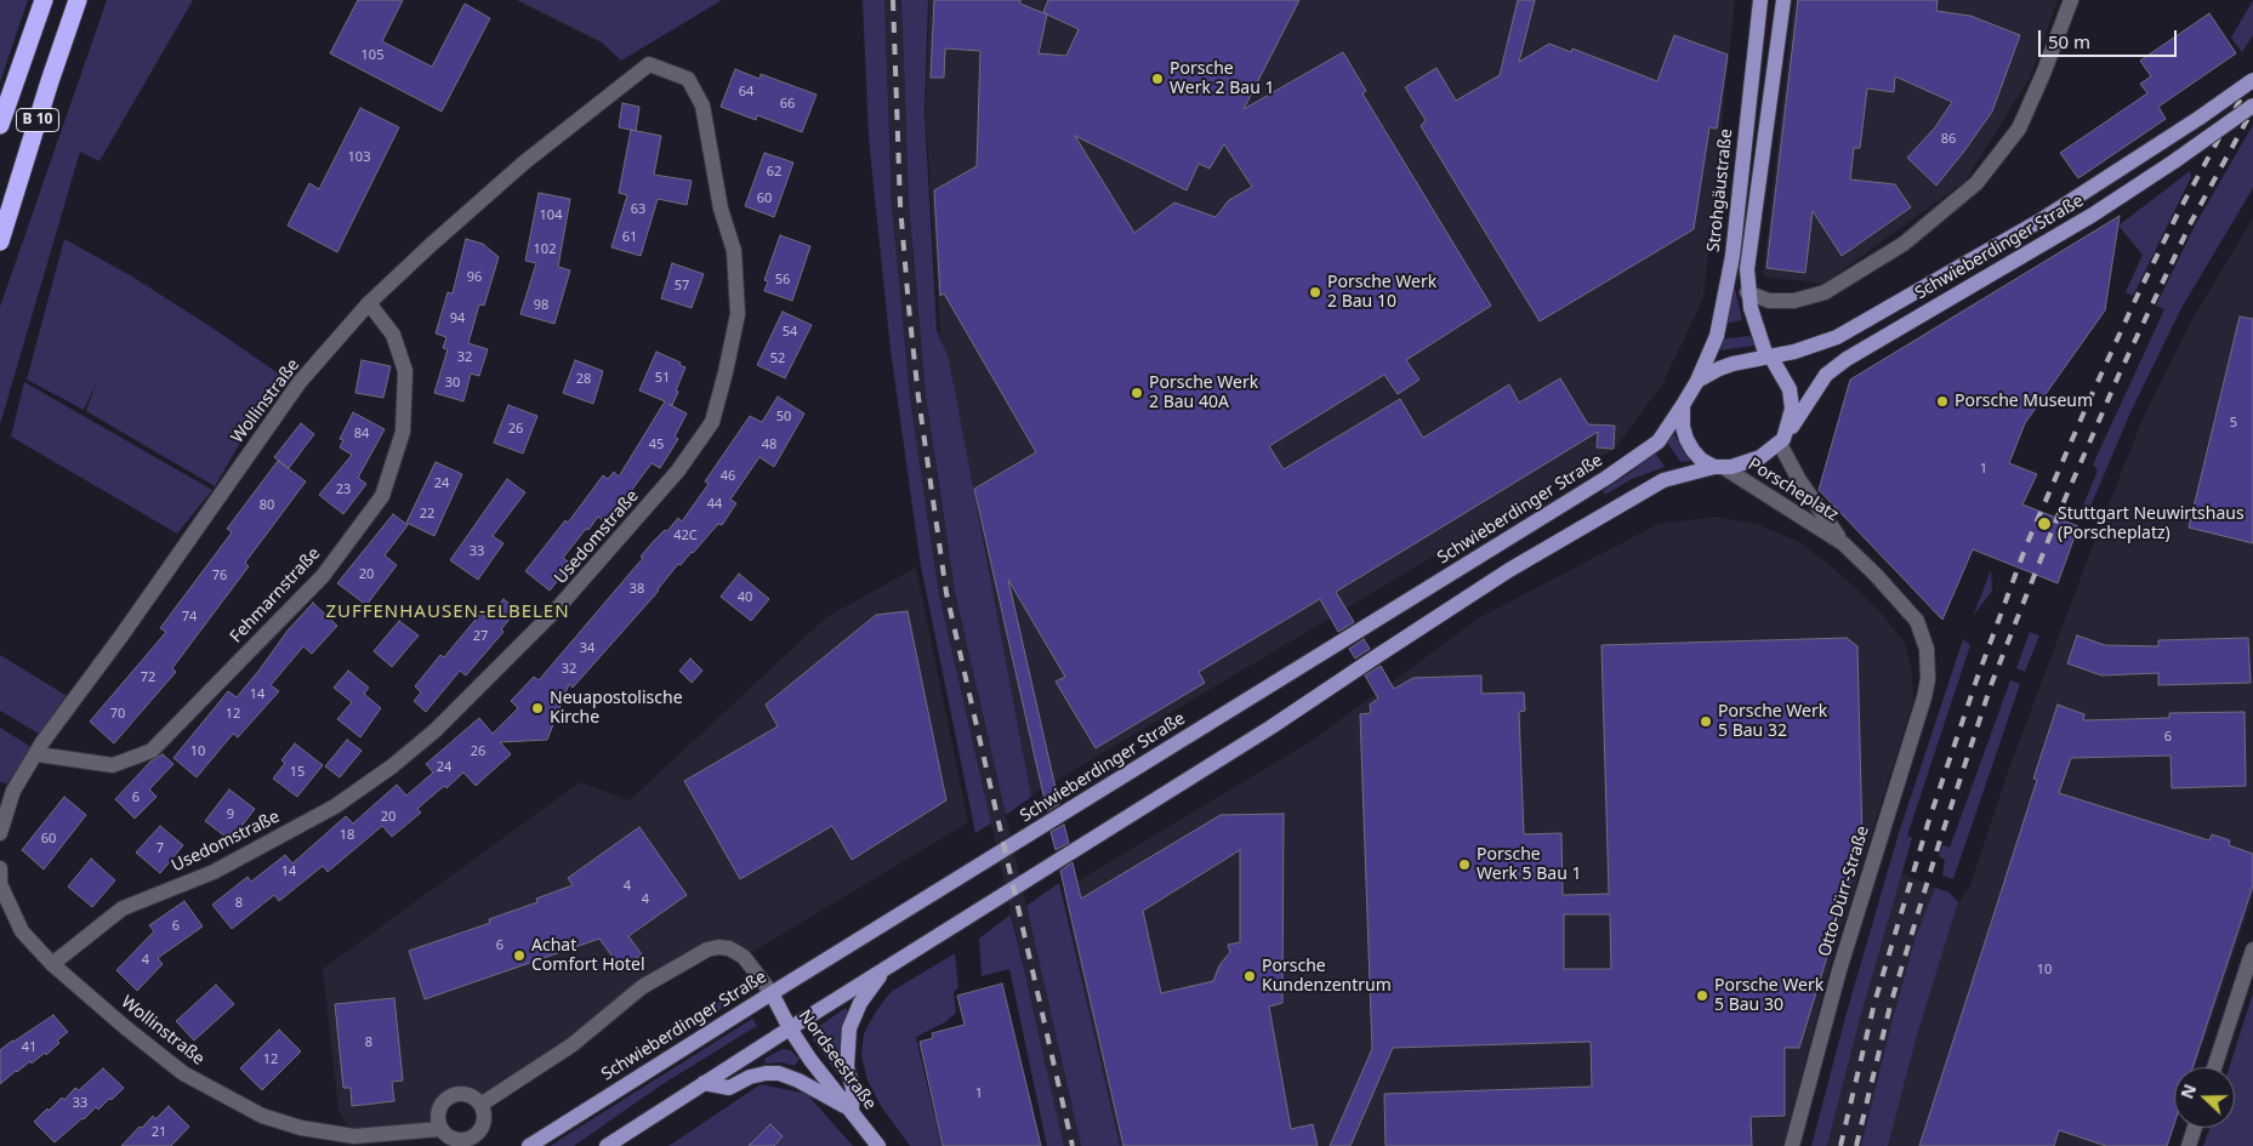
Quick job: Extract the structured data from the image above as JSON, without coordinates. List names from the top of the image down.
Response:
{
  "streets": {
    "highway": ["B 10"],
    "main road": [
      "Strohgäustraße",
      "Schwieberdinger Straße",
      "Porscheplatz",
      "Nordseestraße"
    ],
    "street": [
      "Wollinstraße",
      "Usedomstraße",
      "Fehmarnstraße",
      "Otto-Dürr-Straße"
    ]
  },
  "crossings": [
    ["Strohgäustraße", "Schwieberdinger Straße"],
    ["Strohgäustraße", "Porscheplatz"],
    ["Schwieberdinger Straße", "Porscheplatz"],
    ["Schwieberdinger Straße", "Nordseestraße"],
    ["Wollinstraße", "Usedomstraße"],
    ["Wollinstraße", "Fehmarnstraße"],
    ["Porscheplatz", "Otto-Dürr-Straße"]
  ],
  "districts": ["ZUFFENHAUSEN-ELBELEN"],
  "places": [
    "Porsche Werk 2 Bau 1",
    "Porsche Werk 2 Bau 10",
    "Porsche Werk 2 Bau 40A",
    "Porsche Museum",
    "Stuttgart Neuwirtshaus (Porscheplatz)",
    "Neuapostolische Kirche",
    "Porsche Werk 5 Bau 32",
    "Porsche Werk 5 Bau 1",
    "Achat Comfort Hotel",
    "Porsche Kundenzentrum",
    "Porsche Werk 5 Bau 30"
  ],
  "house_numbers": [
    "105",
    "64",
    "66",
    "86",
    "103",
    "62",
    "60",
    "63",
    "104",
    "61",
    "102",
    "96",
    "56",
    "57",
    "98",
    "94",
    "54",
    "32",
    "52",
    "51",
    "28",
    "30",
    "50",
    "5",
    "26",
    "84",
    "45",
    "48",
    "1",
    "46",
    "24",
    "23",
    "44",
    "80",
    "22",
    "42C",
    "33",
    "20",
    "76",
    "38",
    "40",
    "74",
    "27",
    "34",
    "32",
    "72",
    "14",
    "70",
    "12",
    "6",
    "10",
    "26",
    "24",
    "15",
    "6",
    "9",
    "20",
    "18",
    "60",
    "7",
    "14",
    "4",
    "4",
    "8",
    "6",
    "6",
    "4",
    "10",
    "8",
    "41",
    "12",
    "1",
    "33",
    "21"
  ],
  "scale_bar": "50 m",
  "north": "left"
}
